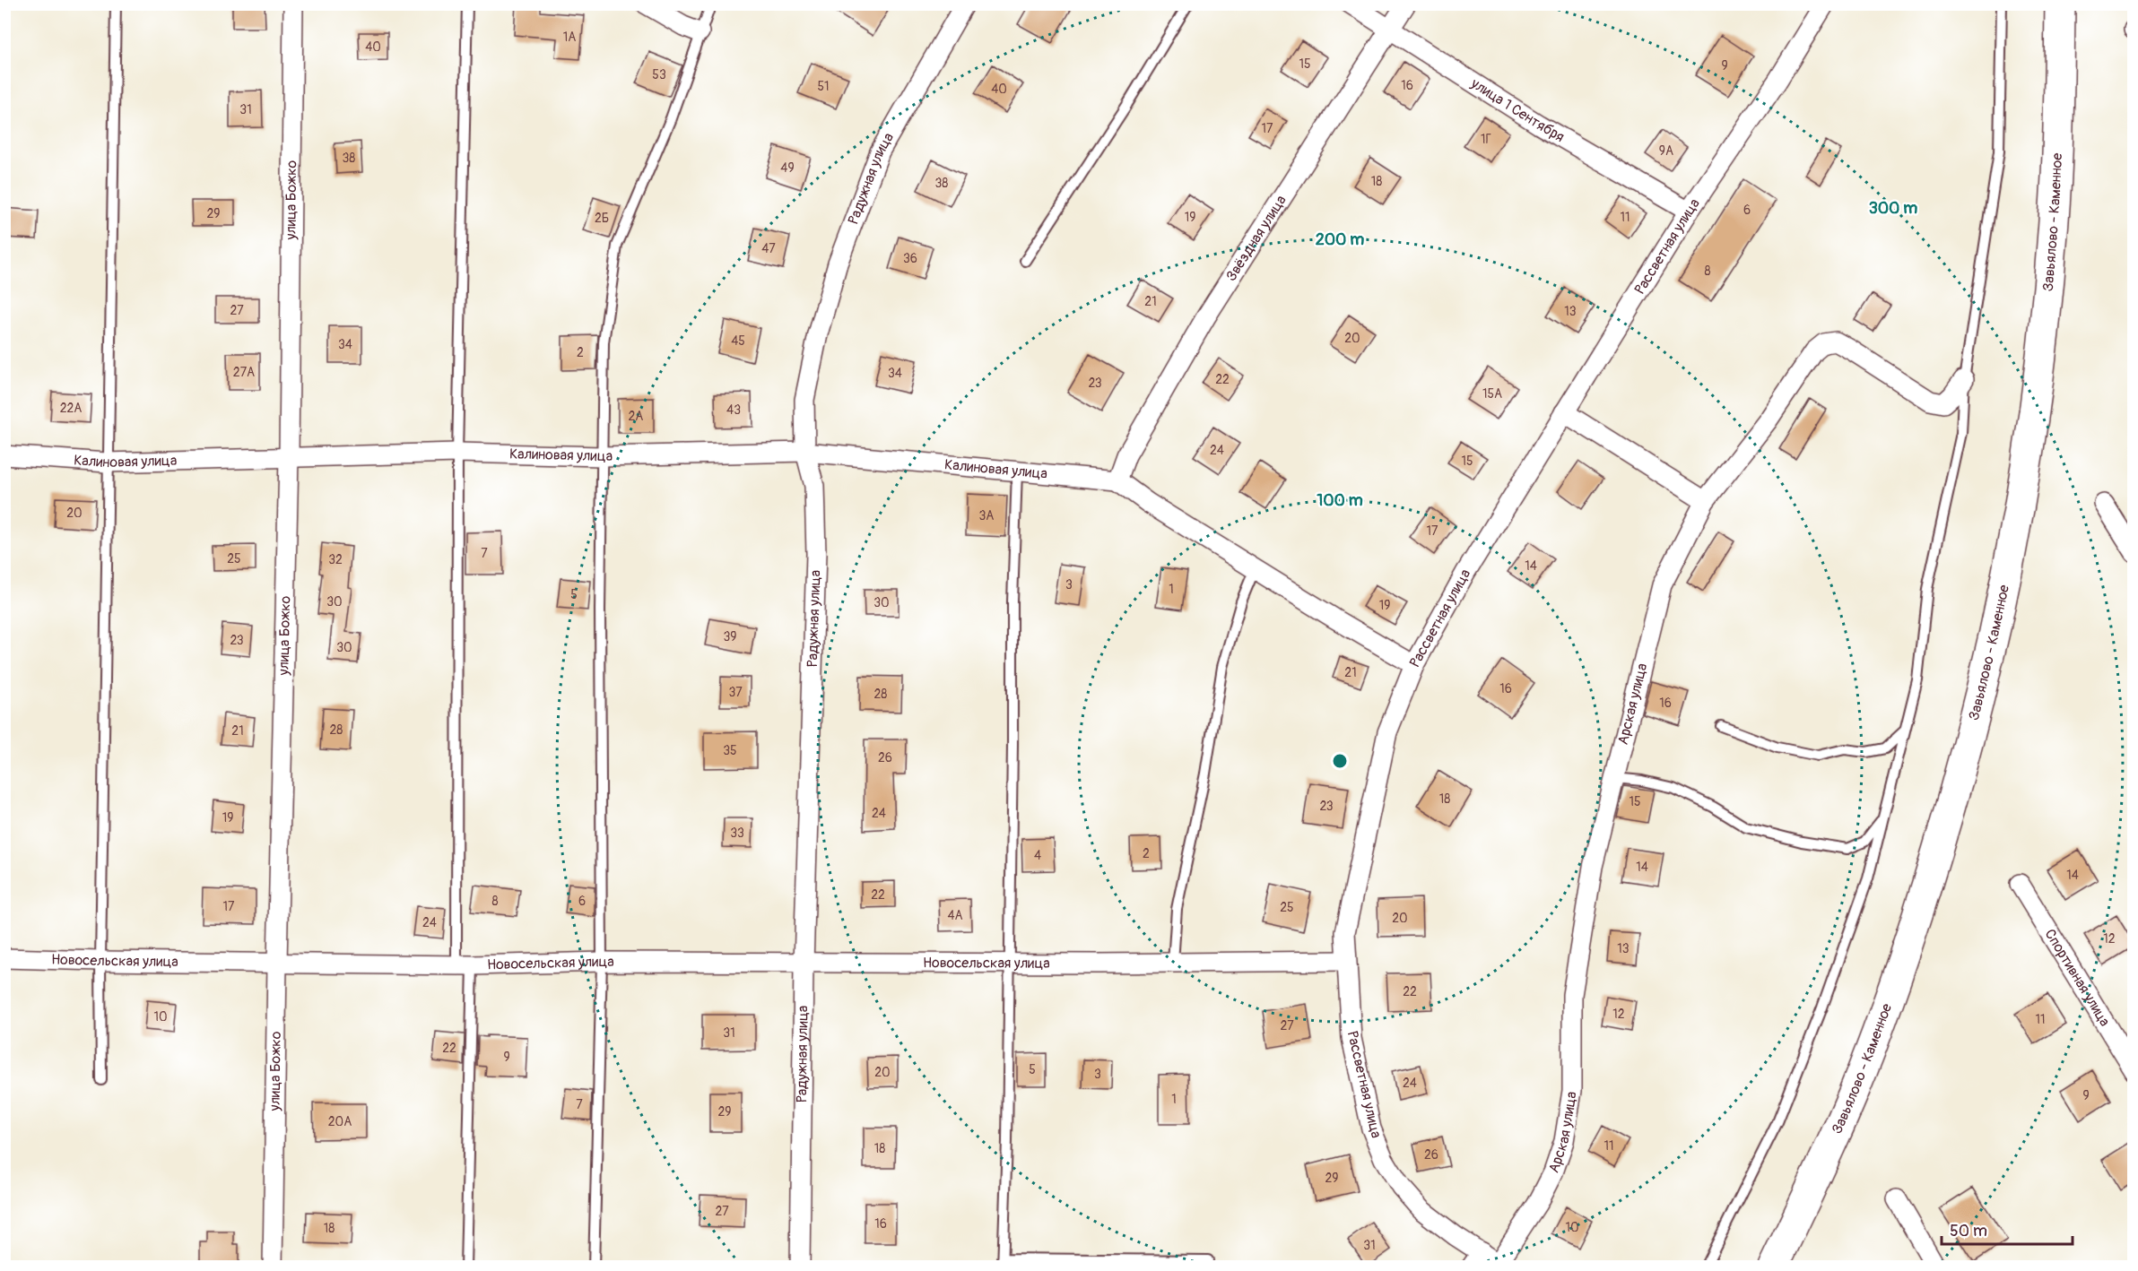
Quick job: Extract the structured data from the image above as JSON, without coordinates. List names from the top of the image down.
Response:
{
  "streets": {
    "main road": ["Завьялово - Каменное"],
    "street": [
      "улица 1 Сентября",
      "Радужная улица",
      "улица Божко",
      "Звёздная улица",
      "Рассветная улица",
      "Калиновая улица",
      "Арская улица",
      "Новосельская улица",
      "Спортивная улица"
    ]
  },
  "crossings": [
    ["улица 1 Сентября", "Звёздная улица"],
    ["улица 1 Сентября", "Рассветная улица"],
    ["Радужная улица", "Калиновая улица"],
    ["Радужная улица", "Новосельская улица"],
    ["улица Божко", "Калиновая улица"],
    ["улица Божко", "Новосельская улица"],
    ["Звёздная улица", "Калиновая улица"],
    ["Рассветная улица", "Арская улица"],
    ["Рассветная улица", "Новосельская улица"]
  ],
  "house_numbers": [
    "1А",
    "40",
    "15",
    "9",
    "53",
    "16",
    "51",
    "40",
    "31",
    "17",
    "1Г",
    "9А",
    "38",
    "49",
    "18",
    "38",
    "6",
    "29",
    "19",
    "11",
    "2Б",
    "47",
    "36",
    "8",
    "21",
    "27",
    "13",
    "20",
    "45",
    "34",
    "2",
    "27А",
    "34",
    "22",
    "23",
    "15А",
    "22А",
    "43",
    "2А",
    "24",
    "15",
    "20",
    "3А",
    "17",
    "7",
    "25",
    "32",
    "14",
    "3",
    "1",
    "5",
    "30",
    "30",
    "19",
    "39",
    "23",
    "30",
    "21",
    "16",
    "37",
    "28",
    "16",
    "28",
    "21",
    "35",
    "26",
    "18",
    "15",
    "23",
    "24",
    "19",
    "33",
    "2",
    "4",
    "14",
    "14",
    "22",
    "8",
    "6",
    "17",
    "25",
    "4А",
    "20",
    "24",
    "12",
    "13",
    "22",
    "12",
    "10",
    "11",
    "27",
    "31",
    "22",
    "9",
    "5",
    "20",
    "3",
    "24",
    "9",
    "1",
    "7",
    "29",
    "20А",
    "11",
    "18",
    "26",
    "29",
    "27",
    "16",
    "10",
    "18",
    "31"
  ],
  "scale_bar": "50 m",
  "rings": ["300 m", "200 m", "100 m"]
}
